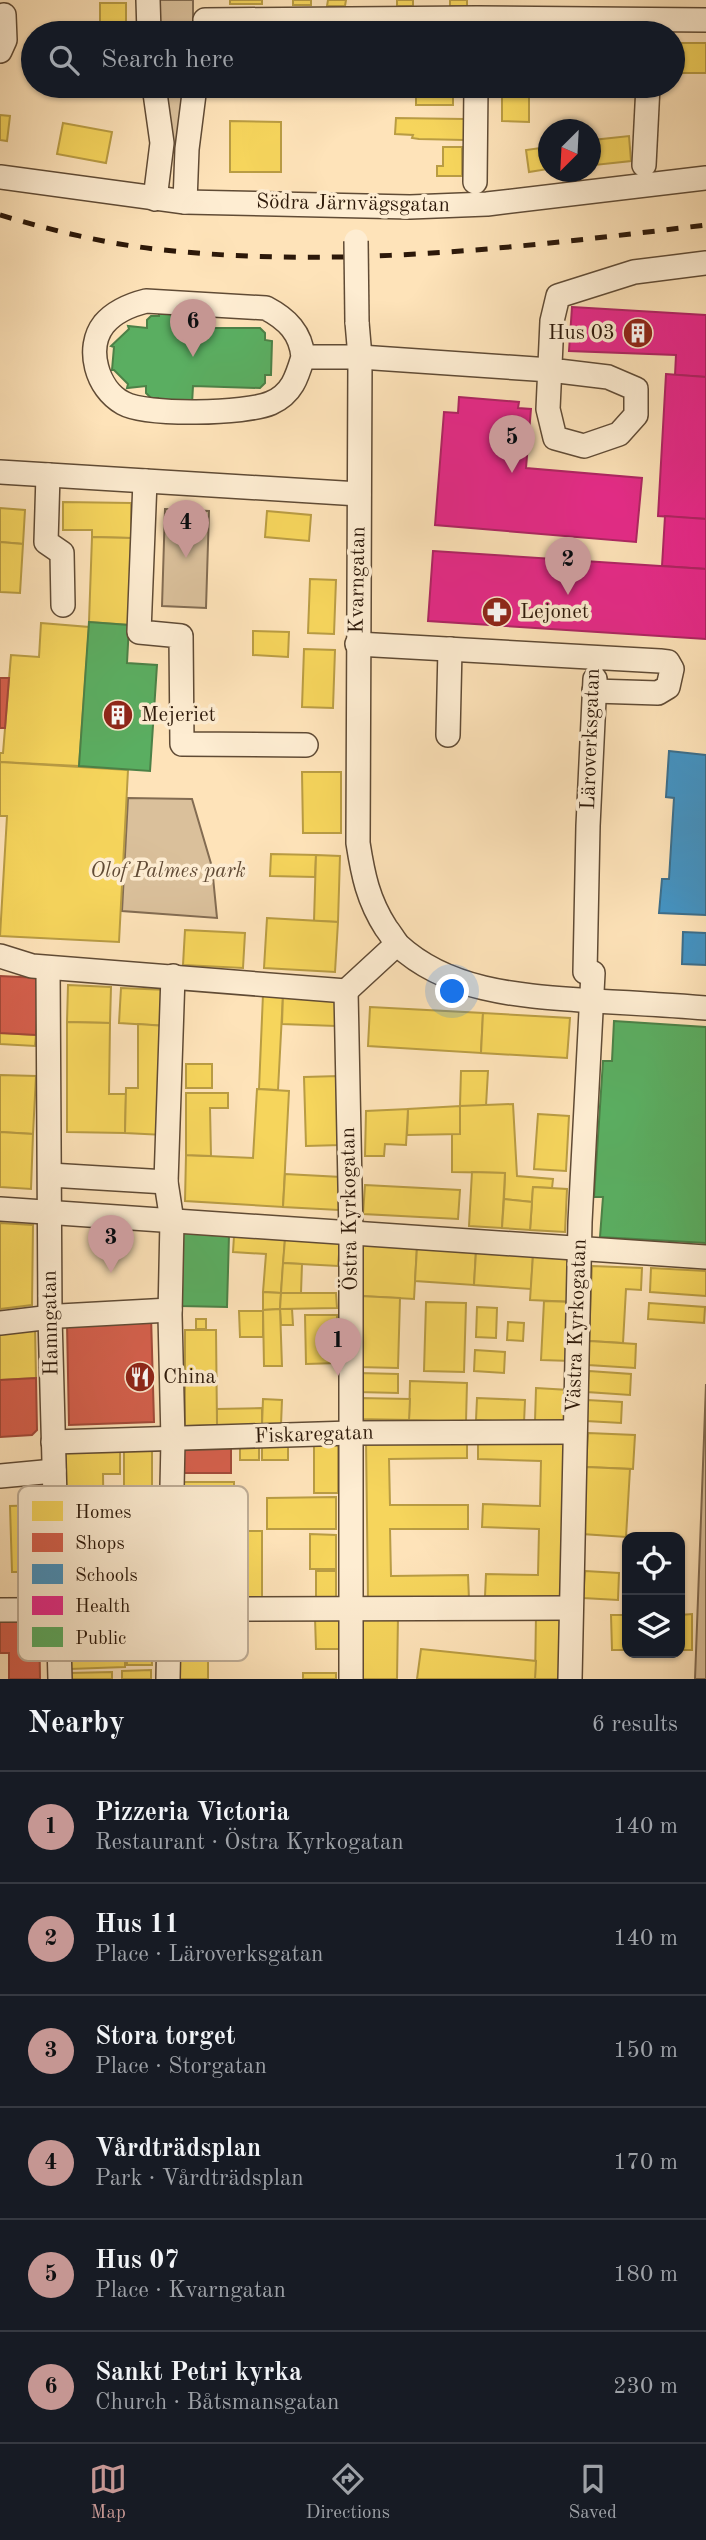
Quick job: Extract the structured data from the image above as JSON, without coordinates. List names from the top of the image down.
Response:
{
  "streets": {
    "street": [
      "Södra Järnvägsgatan",
      "Kvarngatan",
      "Läroverksgatan",
      "Östra Kyrkogatan",
      "Hamngatan",
      "Västra Kyrkogatan",
      "Fiskaregatan"
    ]
  },
  "crossings": [
    ["Södra Järnvägsgatan", "Kvarngatan"],
    ["Kvarngatan", "Läroverksgatan"],
    ["Kvarngatan", "Västra Kyrkogatan"],
    ["Läroverksgatan", "Västra Kyrkogatan"],
    ["Östra Kyrkogatan", "Fiskaregatan"],
    ["Hamngatan", "Fiskaregatan"],
    ["Västra Kyrkogatan", "Fiskaregatan"]
  ],
  "parks": ["Olof Palmes park"],
  "places": {
    "building": ["Hus 03", "Mejeriet"],
    "pharmacy": ["Lejonet"],
    "restaurant": ["China"]
  },
  "legend": [
    "Homes",
    "Shops",
    "Schools",
    "Health",
    "Public"
  ],
  "north": "bottom left",
  "page": {
    "search": "Search here",
    "pins": [
      "6",
      "5",
      "4",
      "2",
      "3",
      "1"
    ],
    "heading": ["Nearby", "6 results"],
    "list": [
      {
        "mark": "1",
        "name": "Pizzeria Victoria",
        "note": "Restaurant · Östra Kyrkogatan",
        "value": "140 m"
      },
      {
        "mark": "2",
        "name": "Hus 11",
        "note": "Place · Läroverksgatan",
        "value": "140 m"
      },
      {
        "mark": "3",
        "name": "Stora torget",
        "note": "Place · Storgatan",
        "value": "150 m"
      },
      {
        "mark": "4",
        "name": "Vårdträdsplan",
        "note": "Park · Vårdträdsplan",
        "value": "170 m"
      },
      {
        "mark": "5",
        "name": "Hus 07",
        "note": "Place · Kvarngatan",
        "value": "180 m"
      },
      {
        "mark": "6",
        "name": "Sankt Petri kyrka",
        "note": "Church · Båtsmansgatan",
        "value": "230 m"
      }
    ],
    "nav": ["Map", "Directions", "Saved"]
  }
}
